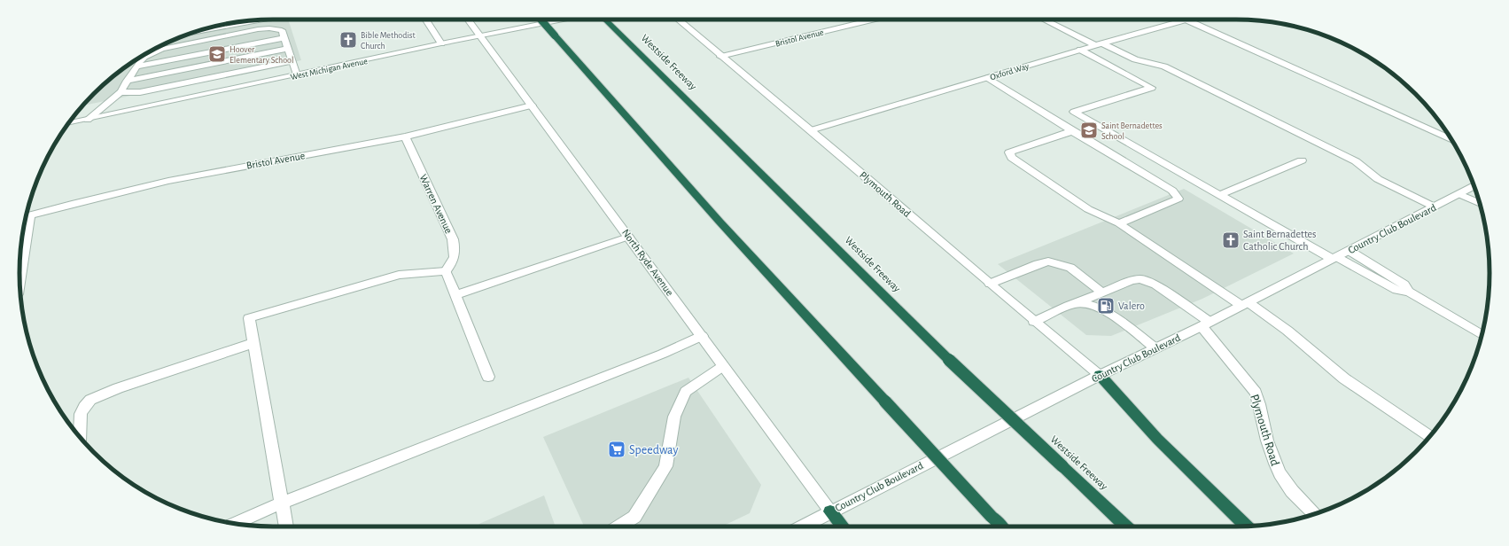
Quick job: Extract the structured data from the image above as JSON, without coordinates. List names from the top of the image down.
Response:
{
  "streets": {
    "highway": ["Westside Freeway"],
    "street": [
      "Bristol Avenue",
      "West Michigan Avenue",
      "Oxford Way",
      "Plymouth Road",
      "Warren Avenue",
      "Country Club Boulevard",
      "North Ryde Avenue"
    ]
  },
  "crossings": [
    ["Bristol Avenue", "Plymouth Road"],
    ["Bristol Avenue", "Warren Avenue"],
    ["Bristol Avenue", "North Ryde Avenue"],
    ["West Michigan Avenue", "North Ryde Avenue"],
    ["Oxford Way", "Plymouth Road"],
    ["Plymouth Road", "Country Club Boulevard"],
    ["Country Club Boulevard", "North Ryde Avenue"]
  ],
  "places": {
    "church": ["Bible Methodist Church", "Saint Bernadettes Catholic Church"],
    "school or university": ["Hoover Elementary School", "Saint Bernadettes School"],
    "fuel station": ["Valero"],
    "supermarket": ["Speedway"]
  }
}
